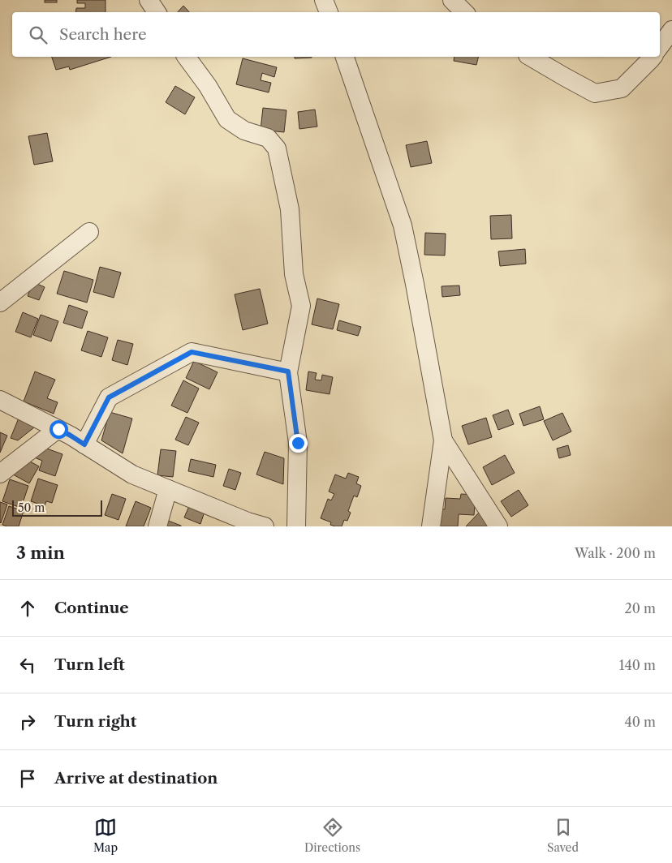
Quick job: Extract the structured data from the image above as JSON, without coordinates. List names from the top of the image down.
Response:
{
  "scale_bar": "50 m",
  "page": {
    "search": "Search here",
    "scale": "50 m",
    "heading": ["3 min", "Walk · 200 m"],
    "list": [
      ["Continue", "20 m"],
      ["Turn left", "140 m"],
      ["Turn right", "40 m"],
      "Arrive at destination"
    ],
    "nav": ["Map", "Directions", "Saved"]
  }
}
